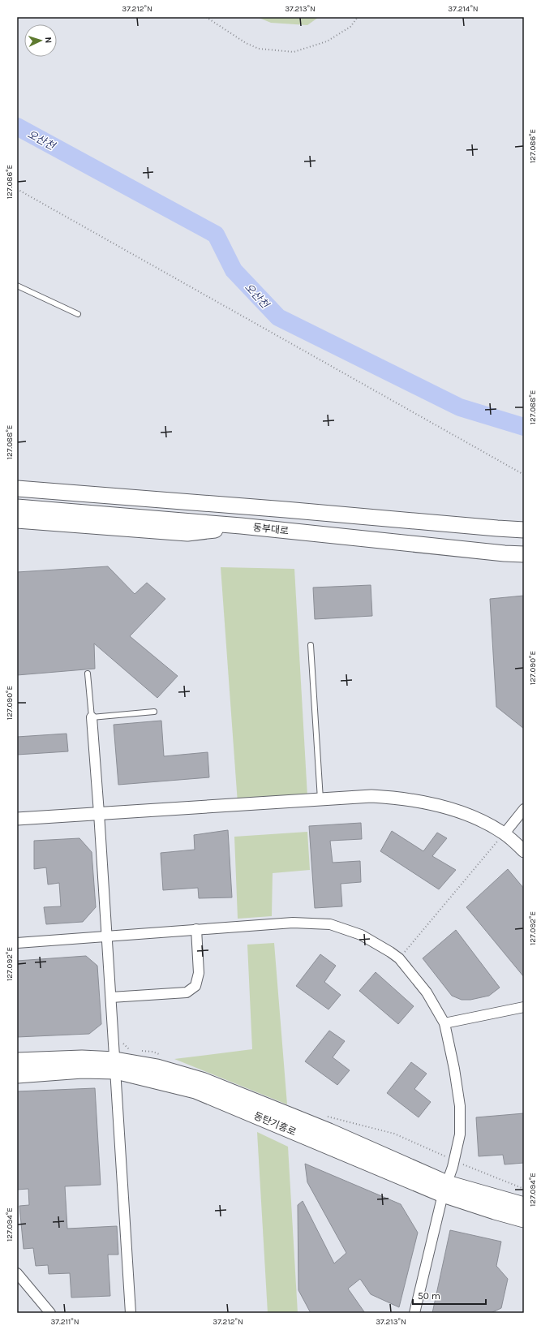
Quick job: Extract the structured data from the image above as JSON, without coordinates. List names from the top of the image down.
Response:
{
  "streets": {
    "main road": ["동부대로", "동탄기흥로"]
  },
  "water": ["오산천"],
  "scale_bar": "50 m",
  "north": "right",
  "coordinates": [
    "37.212°N",
    "37.213°N",
    "37.214°N",
    "127.086°E",
    "127.088°E",
    "127.090°E",
    "127.092°E",
    "127.094°E",
    "37.211°N"
  ]
}
